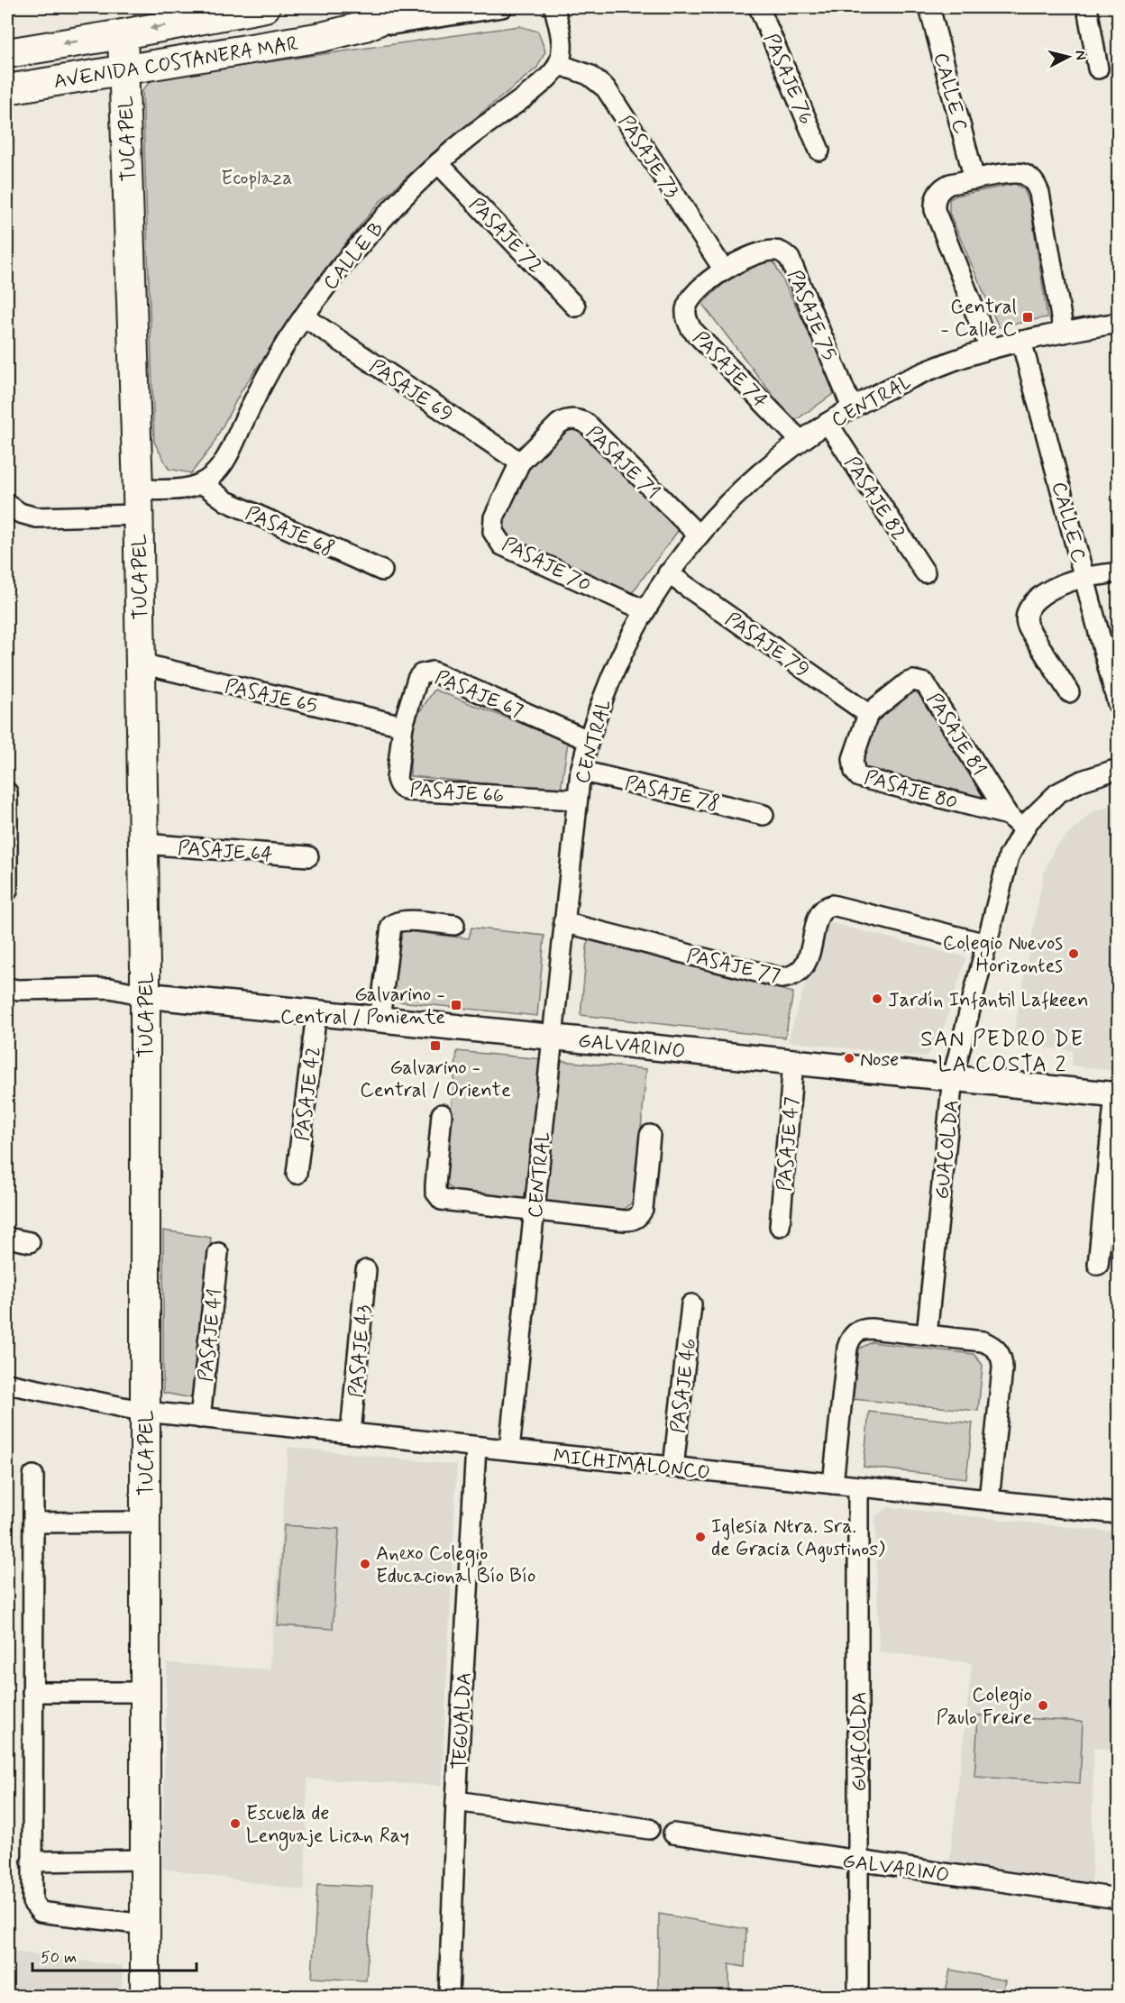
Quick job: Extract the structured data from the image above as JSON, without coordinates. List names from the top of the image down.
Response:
{
  "streets": {
    "main road": ["AVENIDA COSTANERA MAR", "TUCAPEL"],
    "street": [
      "PASAJE 76",
      "CALLE C",
      "PASAJE 73",
      "PASAJE 72",
      "CALLE B",
      "PASAJE 75",
      "PASAJE 74",
      "PASAJE 69",
      "CENTRAL",
      "PASAJE 71",
      "PASAJE 82",
      "PASAJE 68",
      "PASAJE 70",
      "PASAJE 79",
      "PASAJE 67",
      "PASAJE 65",
      "PASAJE 81",
      "PASAJE 80",
      "PASAJE 66",
      "PASAJE 78",
      "PASAJE 64",
      "PASAJE 77",
      "GALVARINO",
      "PASAJE 42",
      "PASAJE 47",
      "GUACOLDA",
      "PASAJE 41",
      "PASAJE 43",
      "PASAJE 46",
      "MICHIMALONCO",
      "TEGUALDA"
    ]
  },
  "crossings": [
    ["AVENIDA COSTANERA MAR", "TUCAPEL"],
    ["CALLE C", "CENTRAL"],
    ["TUCAPEL", "PASAJE 65"],
    ["TUCAPEL", "PASAJE 64"],
    ["TUCAPEL", "GALVARINO"],
    ["TUCAPEL", "MICHIMALONCO"],
    ["PASAJE 73", "CALLE B"],
    ["PASAJE 73", "PASAJE 75"],
    ["PASAJE 73", "PASAJE 74"],
    ["PASAJE 72", "CALLE B"],
    ["CALLE B", "PASAJE 69"],
    ["CALLE B", "PASAJE 68"],
    ["PASAJE 75", "PASAJE 74"],
    ["PASAJE 75", "CENTRAL"],
    ["PASAJE 74", "CENTRAL"],
    ["PASAJE 69", "PASAJE 71"],
    ["PASAJE 69", "PASAJE 70"],
    ["CENTRAL", "PASAJE 71"],
    ["CENTRAL", "PASAJE 82"],
    ["CENTRAL", "PASAJE 70"],
    ["CENTRAL", "PASAJE 79"],
    ["CENTRAL", "PASAJE 67"],
    ["CENTRAL", "PASAJE 66"],
    ["CENTRAL", "PASAJE 78"],
    ["CENTRAL", "PASAJE 77"],
    ["CENTRAL", "GALVARINO"],
    ["CENTRAL", "MICHIMALONCO"],
    ["PASAJE 71", "PASAJE 70"],
    ["PASAJE 79", "PASAJE 81"],
    ["PASAJE 79", "PASAJE 80"],
    ["PASAJE 67", "PASAJE 65"],
    ["PASAJE 67", "PASAJE 66"],
    ["PASAJE 65", "PASAJE 66"],
    ["PASAJE 81", "PASAJE 80"],
    ["PASAJE 80", "GUACOLDA"],
    ["PASAJE 77", "GUACOLDA"],
    ["GALVARINO", "PASAJE 42"],
    ["GALVARINO", "PASAJE 47"],
    ["GALVARINO", "GUACOLDA"],
    ["GUACOLDA", "MICHIMALONCO"],
    ["PASAJE 41", "MICHIMALONCO"],
    ["PASAJE 43", "MICHIMALONCO"],
    ["PASAJE 46", "MICHIMALONCO"],
    ["MICHIMALONCO", "TEGUALDA"]
  ],
  "districts": ["SAN PEDRO DE LA COSTA 2"],
  "parks": ["Ecoplaza"],
  "places": {
    "transit": ["Central - Calle C", "Galvarino - Central / Poniente", "Galvarino - Central / Oriente"],
    "other": [
      "Colegio Nuevos Horizontes",
      "Jardín Infantil Lafkeen",
      "Nose",
      "Iglesia Ntra. Sra. de Gracia (Agustinos)",
      "Anexo Colegio Educacional Bío Bío",
      "Colegio Paulo Freire",
      "Escuela de Lenguaje Lican Ray"
    ]
  },
  "scale_bar": "50 m",
  "north": "right"
}
